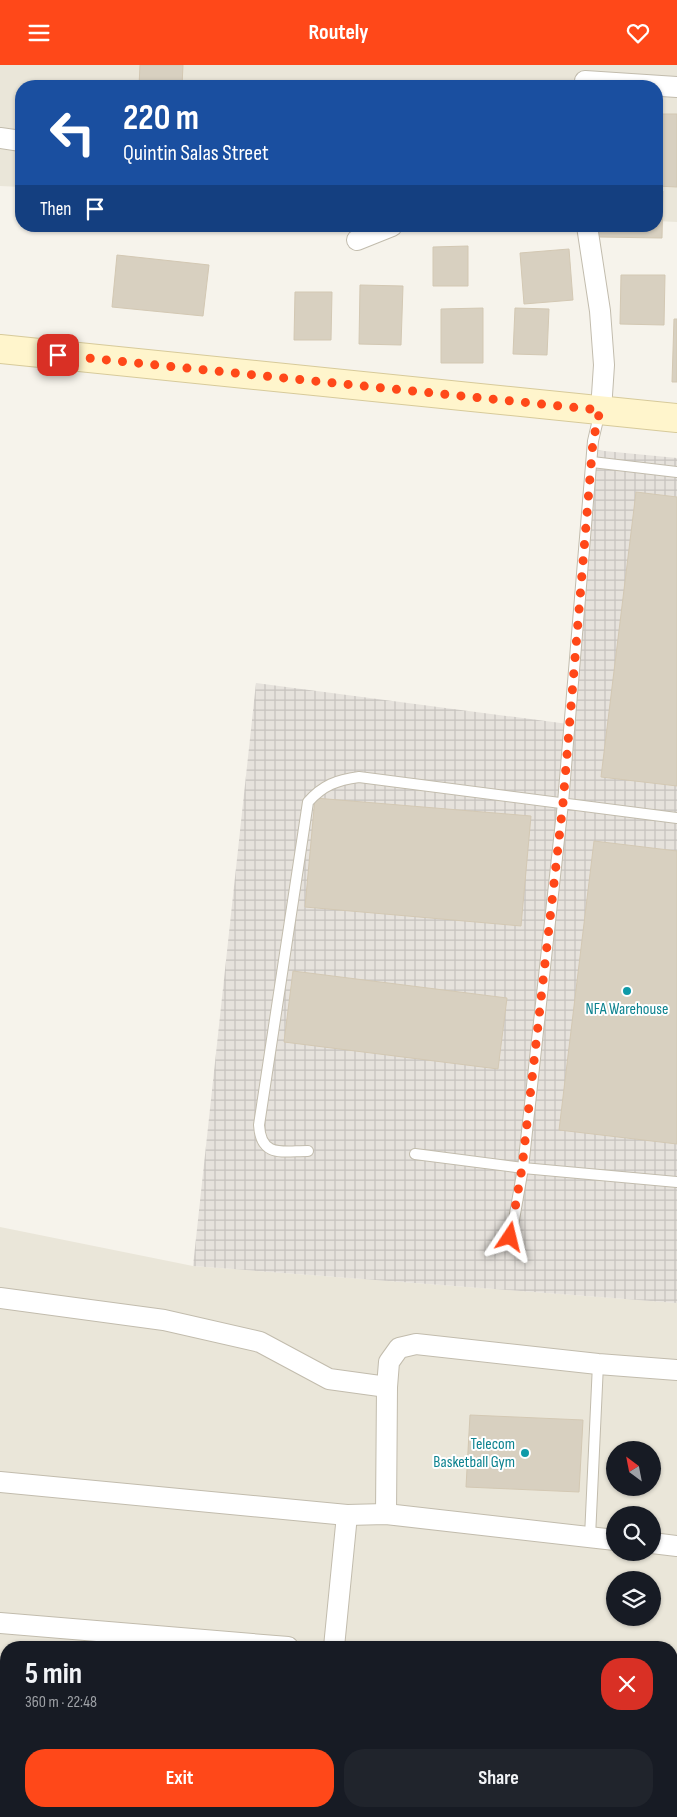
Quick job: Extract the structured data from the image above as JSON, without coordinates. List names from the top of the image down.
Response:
{
  "places": ["NFA Warehouse", "Telecom Basketball Gym"],
  "north": "top left",
  "page": {
    "header": "Routely",
    "turn": ["220 m", "Quintin Salas Street"],
    "then": "Then",
    "heading": ["5 min", "360 m · 22:48"],
    "buttons": ["Exit", "Share"]
  }
}
